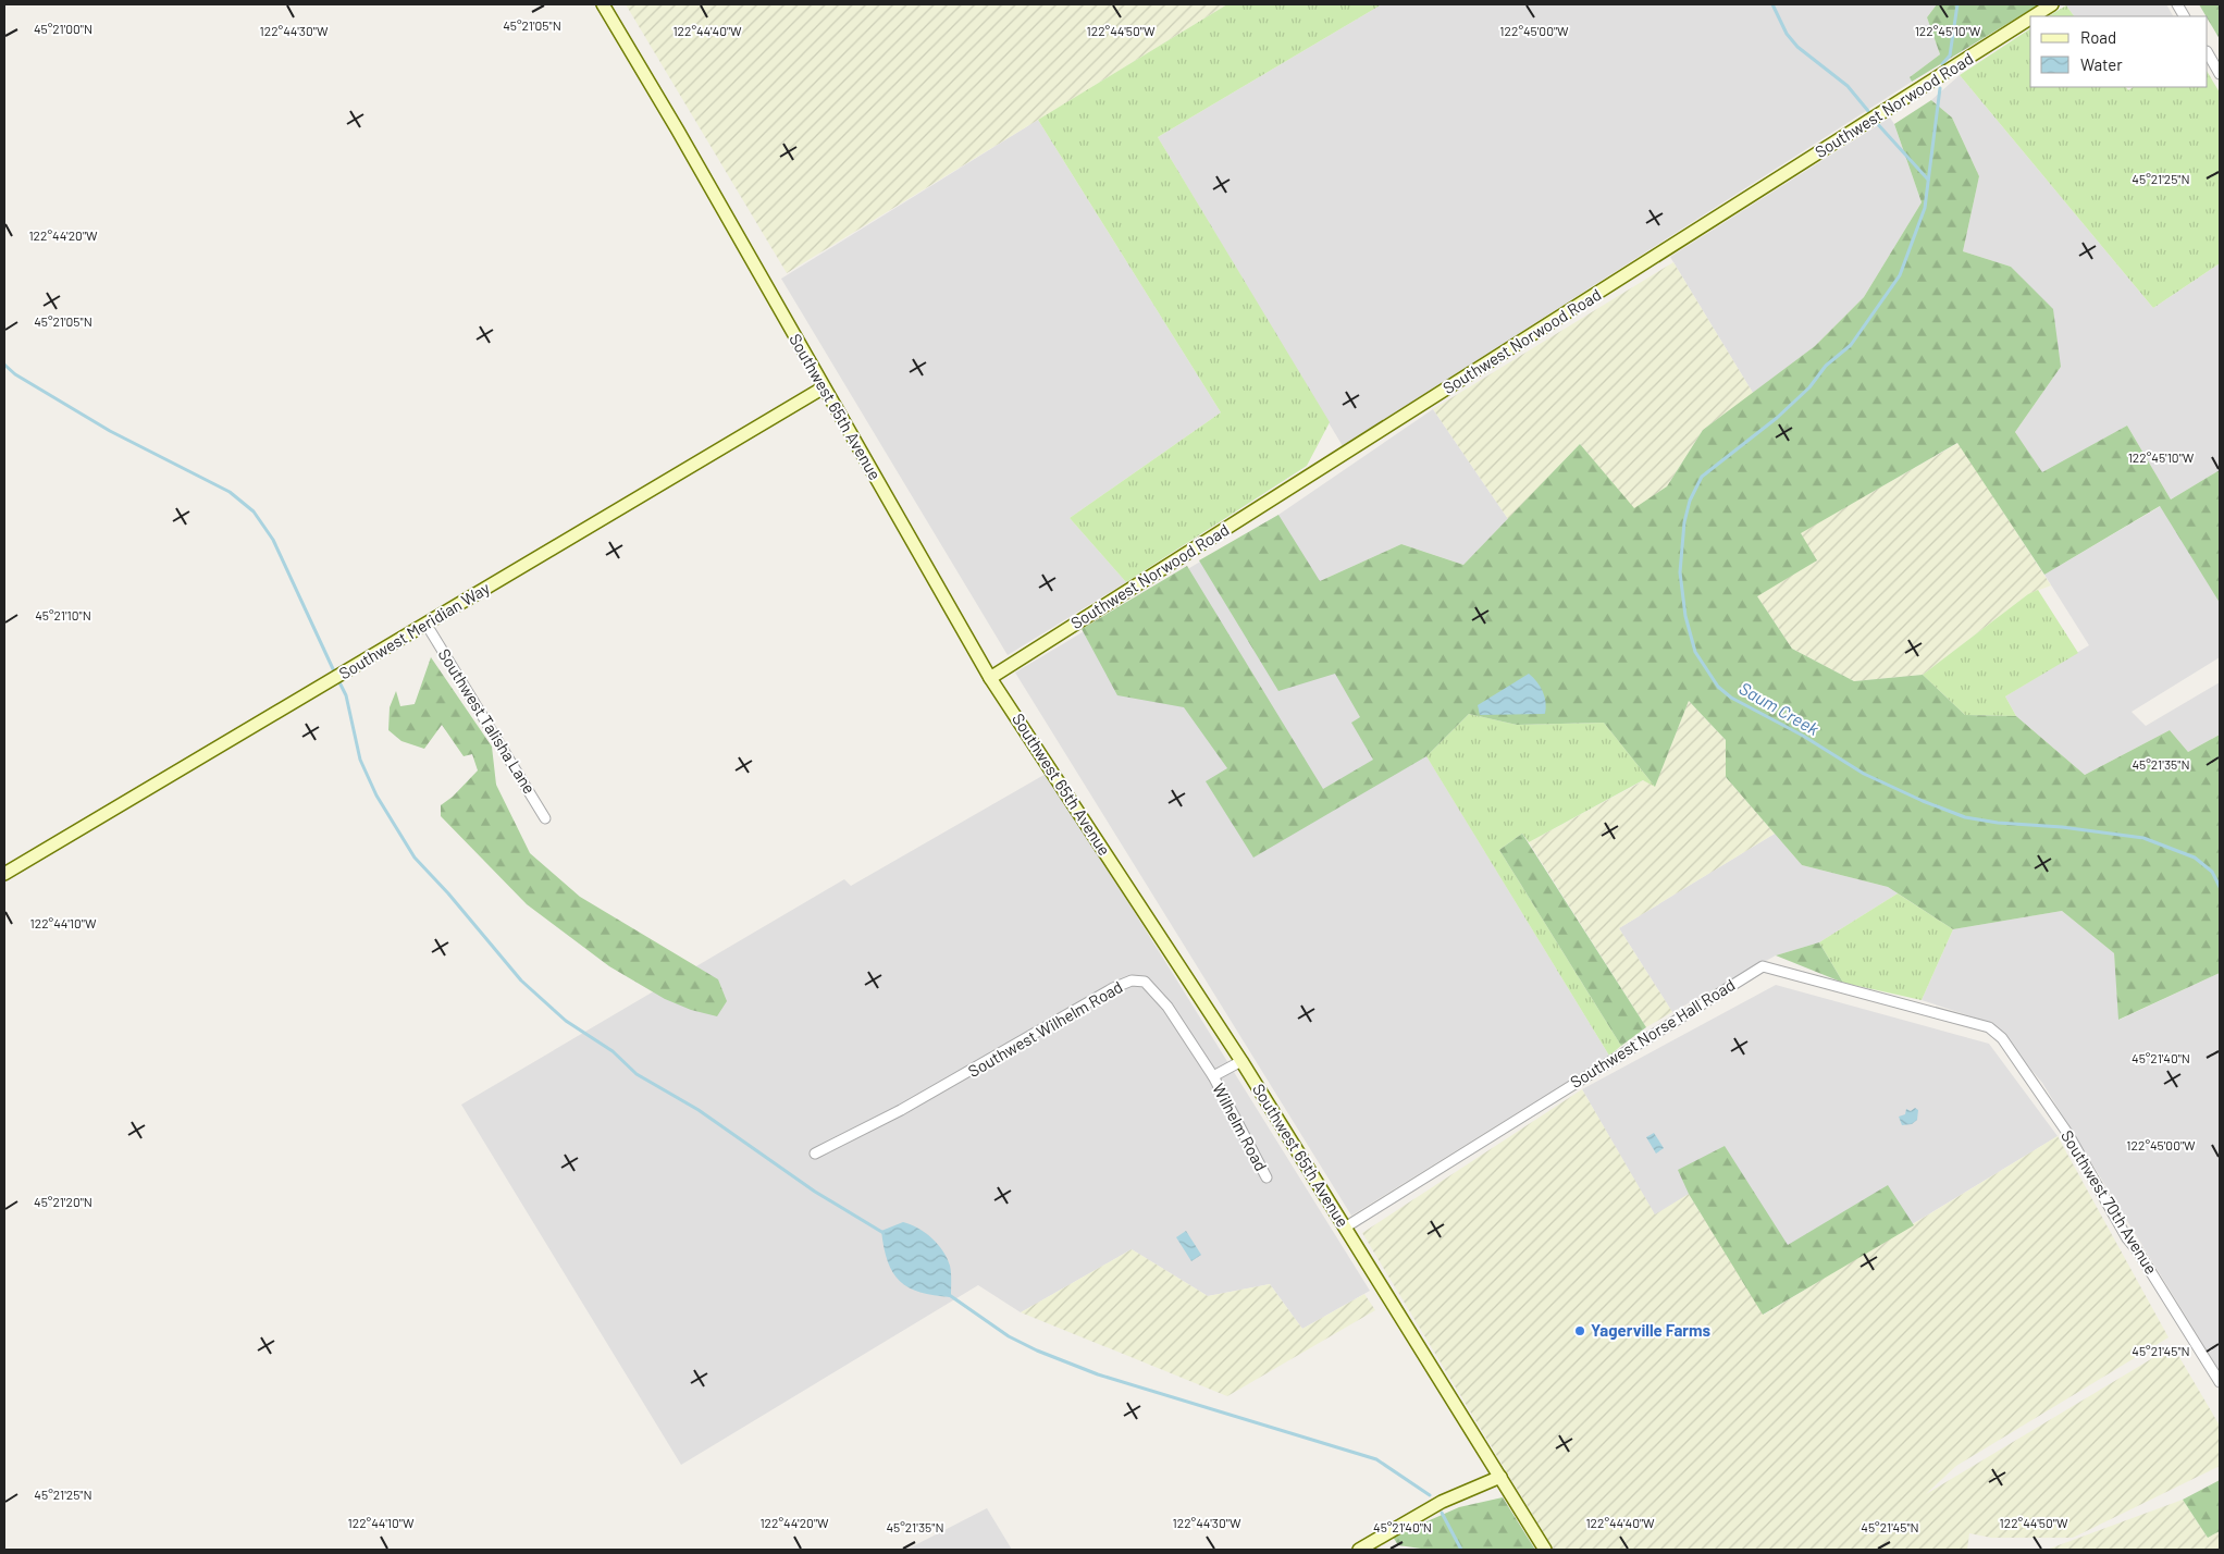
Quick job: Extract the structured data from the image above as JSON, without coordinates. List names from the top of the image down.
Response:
{
  "streets": {
    "street": [
      "Southwest Norwood Road",
      "Southwest 65th Avenue",
      "Southwest Meridian Way",
      "Southwest Talisha Lane",
      "Southwest Wilhelm Road",
      "Southwest Norse Hall Road",
      "Wilhelm Road",
      "Southwest 70th Avenue"
    ]
  },
  "crossings": [
    ["Southwest Norwood Road", "Southwest 65th Avenue"],
    ["Southwest 65th Avenue", "Southwest Meridian Way"],
    ["Southwest 65th Avenue", "Southwest Norse Hall Road"],
    ["Southwest Meridian Way", "Southwest Talisha Lane"],
    ["Southwest Wilhelm Road", "Wilhelm Road"],
    ["Southwest Norse Hall Road", "Southwest 70th Avenue"]
  ],
  "water": ["Saum Creek"],
  "places": ["Yagerville Farms"],
  "legend": ["Road", "Water"],
  "coordinates": [
    "45°21'05\"N",
    "45°21'00\"N",
    "122°44'30\"W",
    "122°44'40\"W",
    "122°44'50\"W",
    "122°45'00\"W",
    "122°45'10\"W",
    "45°21'25\"N",
    "122°44'20\"W",
    "45°21'10\"N",
    "45°21'35\"N",
    "122°44'10\"W",
    "45°21'40\"N",
    "45°21'20\"N",
    "45°21'45\"N"
  ]
}
